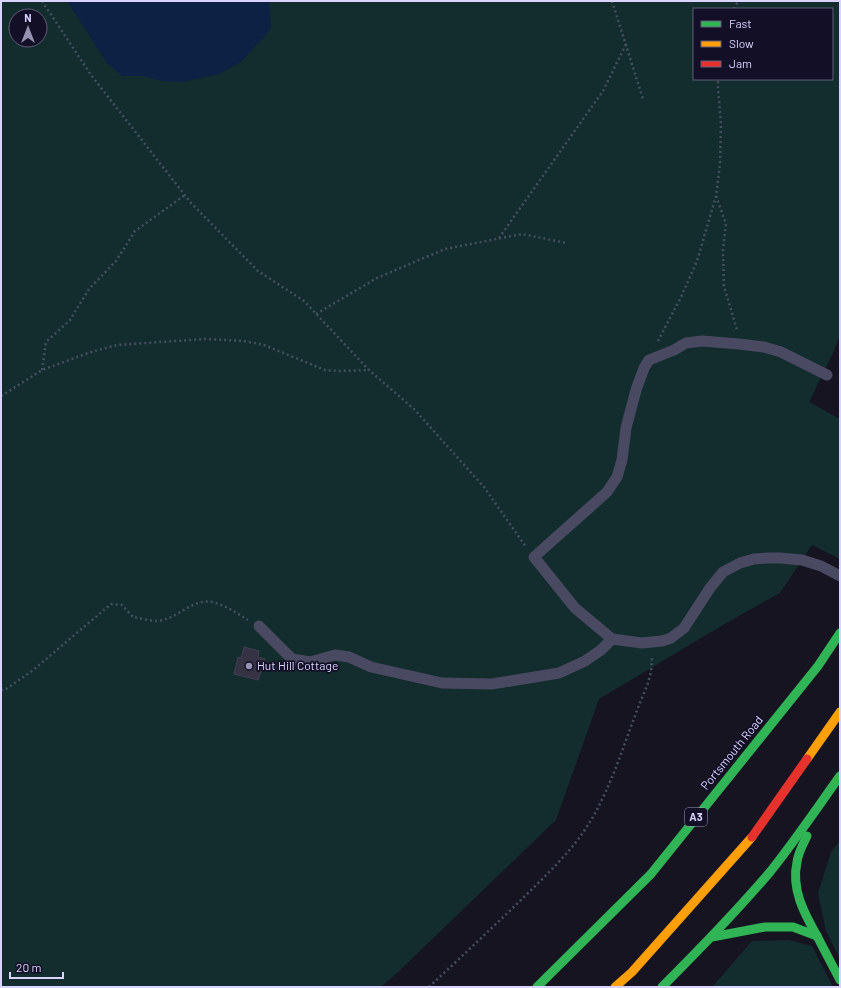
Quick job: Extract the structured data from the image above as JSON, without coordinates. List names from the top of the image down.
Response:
{
  "streets": {
    "main road": ["Portsmouth Road", "A3"]
  },
  "places": ["Hut Hill Cottage"],
  "legend": ["Fast", "Slow", "Jam"],
  "scale_bar": "20 m",
  "north": "top"
}
